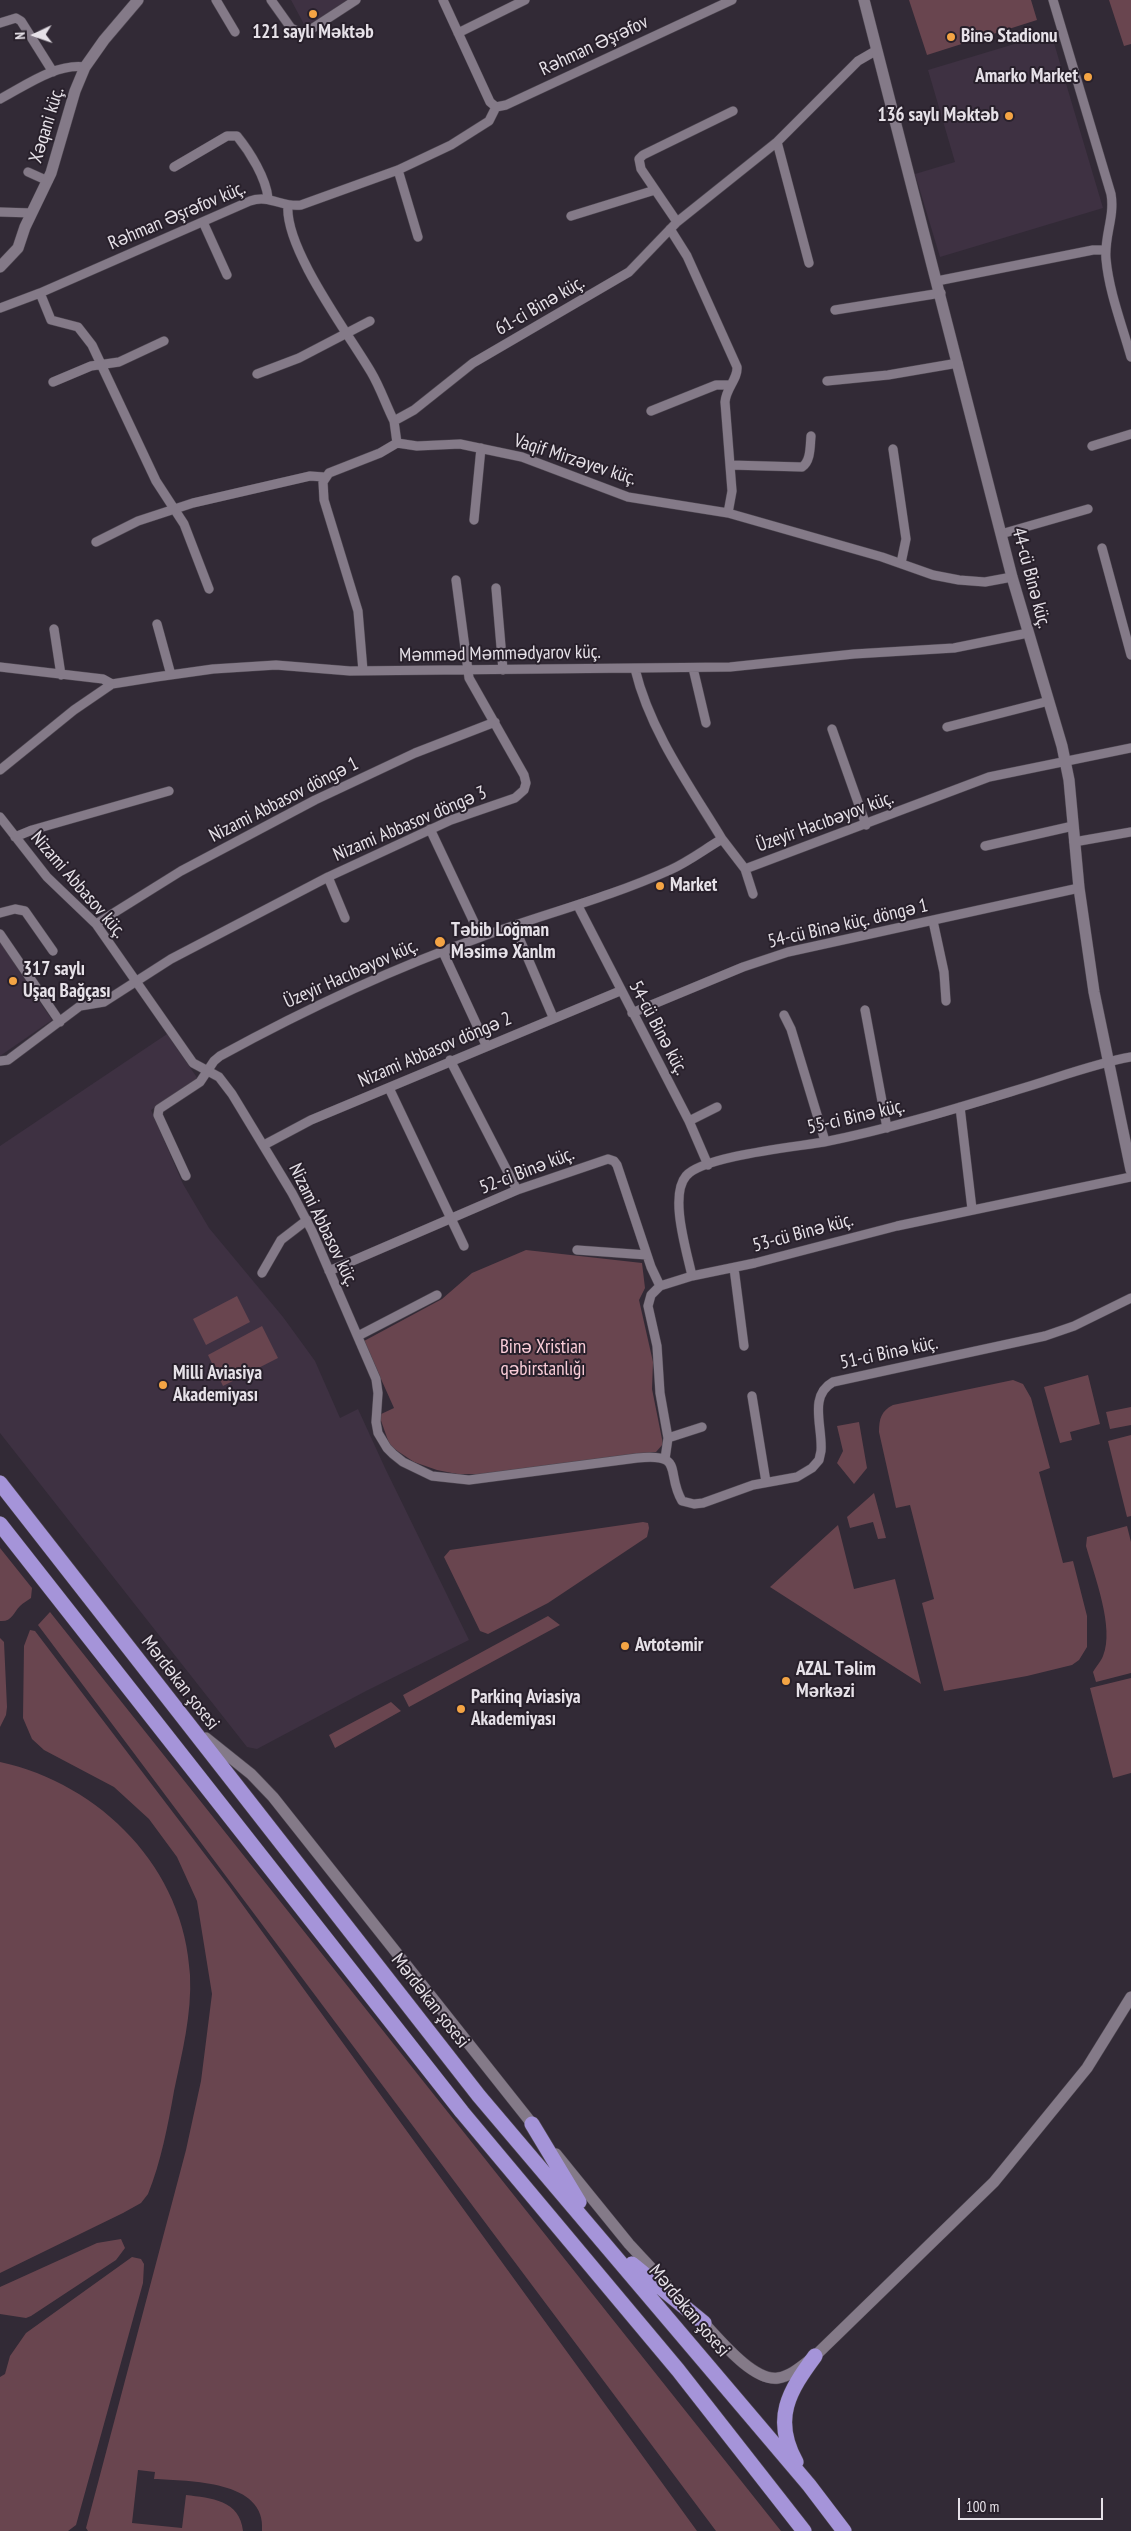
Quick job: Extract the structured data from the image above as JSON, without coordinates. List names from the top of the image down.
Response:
{
  "streets": {
    "highway": ["Mərdəkan şosesi"],
    "street": [
      "Rəhman Əşrəfov",
      "Xəqani küç.",
      "Rəhman Əşrəfov küç.",
      "61-ci Binə küç.",
      "Vaqif Mirzəyev küç.",
      "44-cü Binə küç.",
      "Məmməd Məmmədyarov küç.",
      "Nizami Abbasov döngə 1",
      "Üzeyir Hacıbəyov küç.",
      "Nizami Abbasov döngə 3",
      "Nizami Abbasov küç.",
      "54-cü Binə küç. döngə 1",
      "54-cü Binə küç.",
      "Nizami Abbasov döngə 2",
      "55-ci Binə küç.",
      "52-ci Binə küç.",
      "53-cü Binə küç.",
      "51-ci Binə küç."
    ]
  },
  "crossings": [
    ["Rəhman Əşrəfov", "Rəhman Əşrəfov küç."],
    ["61-ci Binə küç.", "44-cü Binə küç."],
    ["Vaqif Mirzəyev küç.", "44-cü Binə küç."],
    ["44-cü Binə küç.", "Məmməd Məmmədyarov küç."],
    ["44-cü Binə küç.", "Üzeyir Hacıbəyov küç."],
    ["44-cü Binə küç.", "54-cü Binə küç. döngə 1"],
    ["44-cü Binə küç.", "55-ci Binə küç."],
    ["Məmməd Məmmədyarov küç.", "Nizami Abbasov döngə 3"],
    ["Nizami Abbasov döngə 1", "Nizami Abbasov döngə 3"],
    ["Nizami Abbasov döngə 1", "Nizami Abbasov küç."],
    ["Üzeyir Hacıbəyov küç.", "Nizami Abbasov küç."],
    ["Üzeyir Hacıbəyov küç.", "54-cü Binə küç."],
    ["Nizami Abbasov döngə 3", "Nizami Abbasov küç."],
    ["Nizami Abbasov küç.", "Nizami Abbasov döngə 2"],
    ["Nizami Abbasov küç.", "52-ci Binə küç."],
    ["Nizami Abbasov küç.", "51-ci Binə küç."],
    ["54-cü Binə küç. döngə 1", "54-cü Binə küç."],
    ["54-cü Binə küç.", "Nizami Abbasov döngə 2"],
    ["54-cü Binə küç.", "55-ci Binə küç."],
    ["55-ci Binə küç.", "53-cü Binə küç."],
    ["52-ci Binə küç.", "53-cü Binə küç."]
  ],
  "parks": ["Binə Xristian qəbirstanlığı"],
  "places": [
    "121 saylı Məktəb",
    "Binə Stadionu",
    "Amarko Market",
    "136 saylı Məktəb",
    "Market",
    "Təbib Loğman Məsimə Xanlm",
    "317 saylı Uşaq Bağçası",
    "Milli Aviasiya Akademiyası",
    "Avtotəmir",
    "AZAL Təlim Mərkəzi",
    "Parkinq Aviasiya Akademiyası"
  ],
  "scale_bar": "100 m",
  "north": "left"
}
